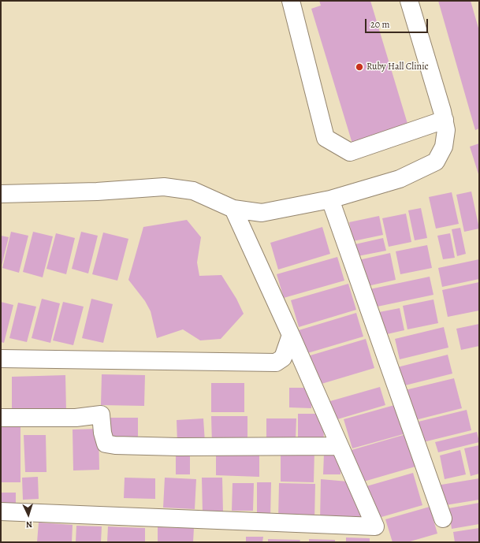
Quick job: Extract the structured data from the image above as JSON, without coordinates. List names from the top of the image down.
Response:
{
  "places": ["Ruby Hall Clinic"],
  "scale_bar": "20 m",
  "north": "bottom"
}
